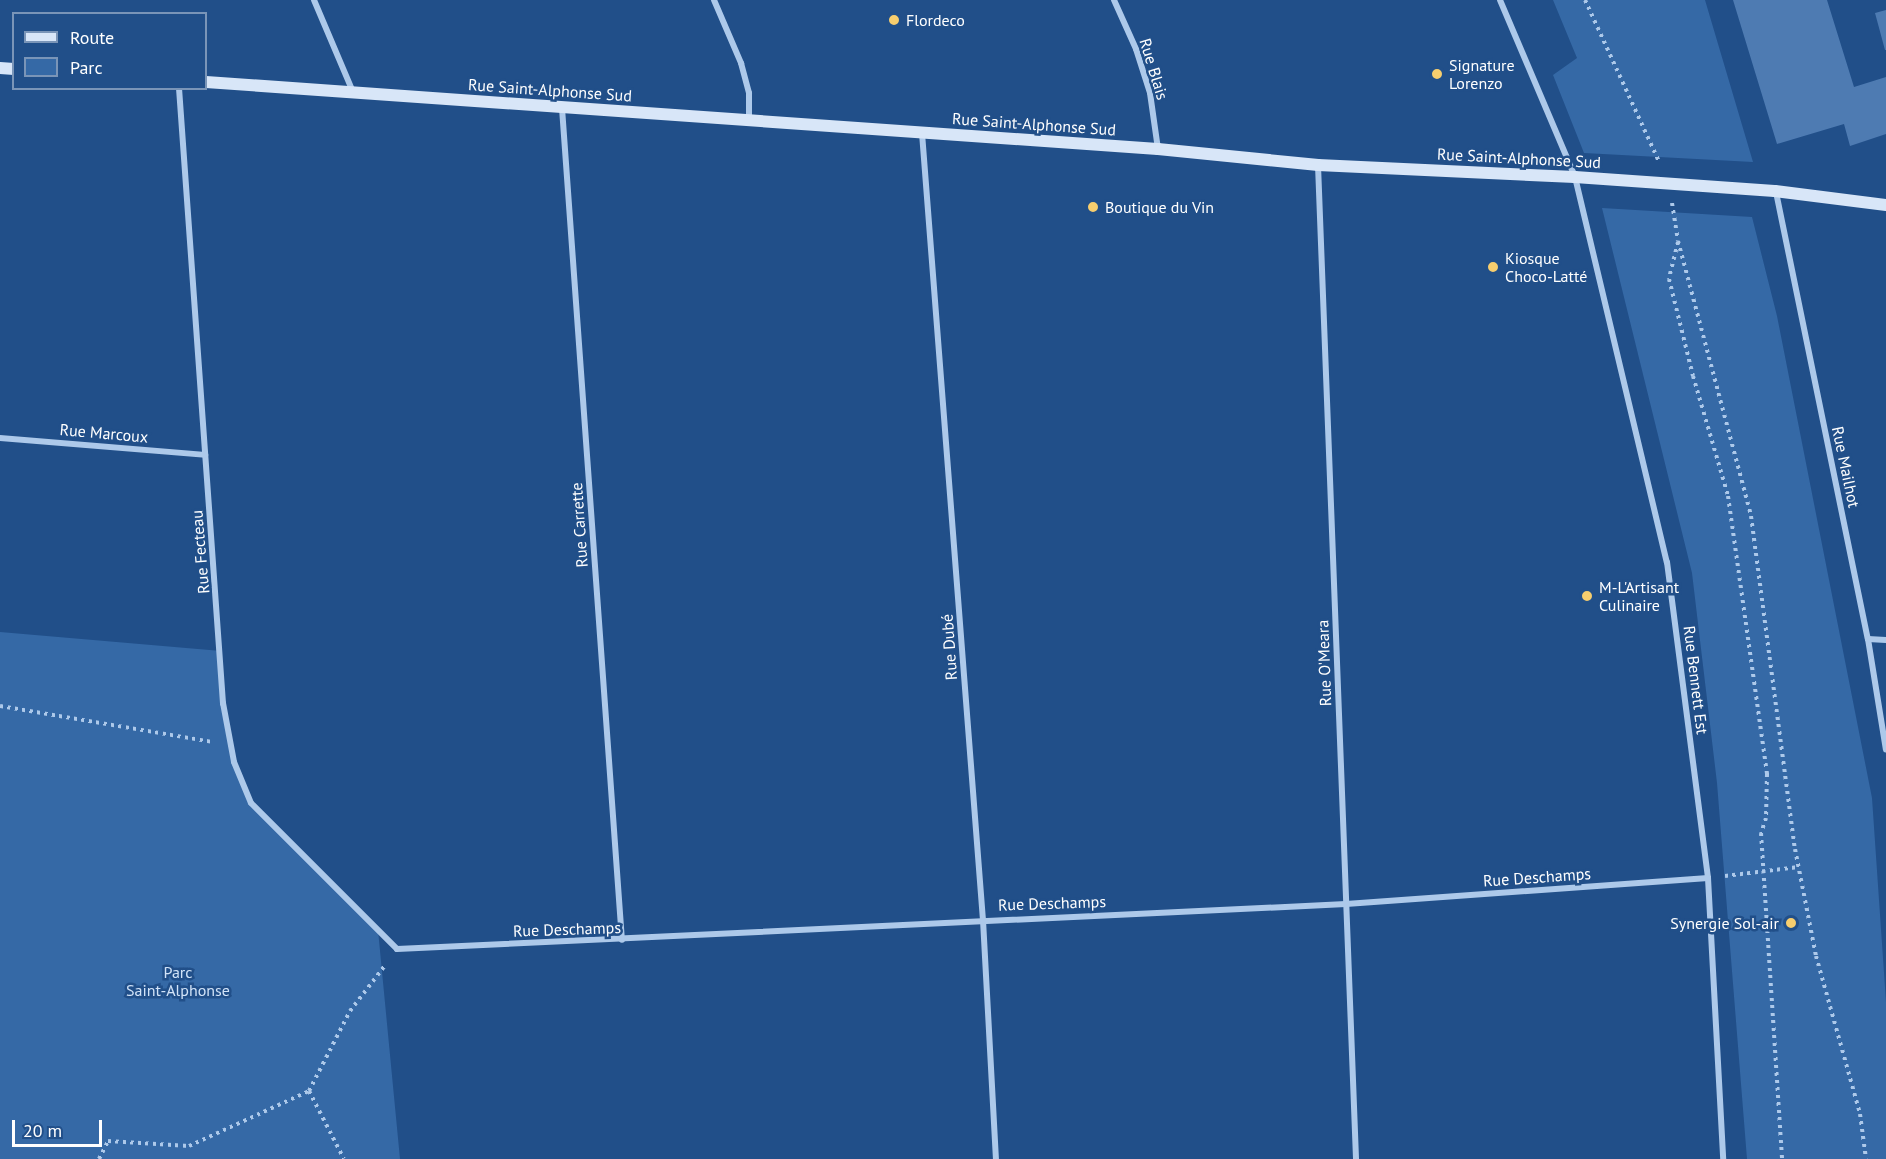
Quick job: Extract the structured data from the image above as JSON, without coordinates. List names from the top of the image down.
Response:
{
  "streets": {
    "main road": ["Rue Saint-Alphonse Sud"],
    "street": [
      "Rue Blais",
      "Rue Marcoux",
      "Rue Mailhot",
      "Rue Carrette",
      "Rue Fecteau",
      "Rue Dubé",
      "Rue O'Meara",
      "Rue Bennett Est",
      "Rue Deschamps"
    ]
  },
  "crossings": [
    ["Rue Blais", "Rue Saint-Alphonse Sud"],
    ["Rue Saint-Alphonse Sud", "Rue Mailhot"],
    ["Rue Saint-Alphonse Sud", "Rue Carrette"],
    ["Rue Saint-Alphonse Sud", "Rue Dubé"],
    ["Rue Saint-Alphonse Sud", "Rue O'Meara"],
    ["Rue Saint-Alphonse Sud", "Rue Bennett Est"],
    ["Rue Marcoux", "Rue Fecteau"],
    ["Rue Carrette", "Rue Deschamps"],
    ["Rue Fecteau", "Rue Deschamps"],
    ["Rue Dubé", "Rue Deschamps"],
    ["Rue O'Meara", "Rue Deschamps"],
    ["Rue Bennett Est", "Rue Deschamps"]
  ],
  "parks": ["Parc Saint-Alphonse"],
  "places": [
    "Flordeco",
    "Signature Lorenzo",
    "Boutique du Vin",
    "Kiosque Choco-Latté",
    "M-L'Artisant Culinaire",
    "Synergie Sol-air"
  ],
  "legend": ["Route", "Parc"],
  "scale_bar": "20 m"
}
